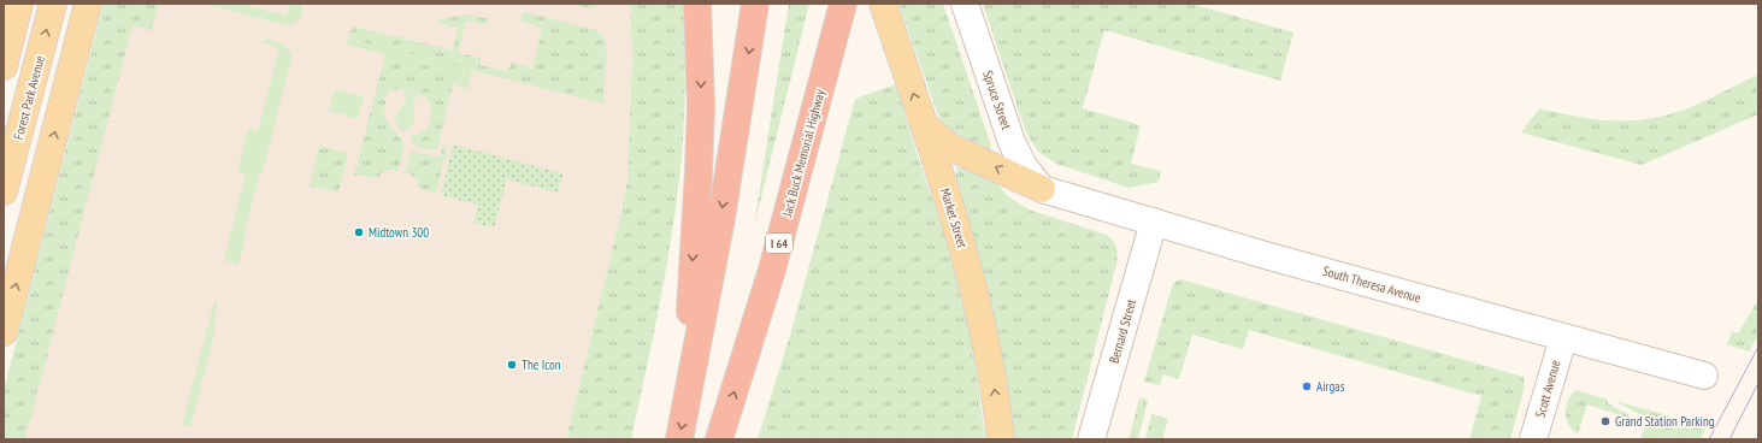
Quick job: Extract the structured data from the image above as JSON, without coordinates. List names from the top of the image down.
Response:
{
  "streets": {
    "highway": ["Jack Buck Memorial Highway", "I 64"],
    "main road": ["Forest Park Avenue", "Market Street"],
    "street": [
      "Spruce Street",
      "South Theresa Avenue",
      "Bernard Street",
      "Scott Avenue"
    ]
  },
  "crossings": [
    ["Spruce Street", "South Theresa Avenue"],
    ["South Theresa Avenue", "Bernard Street"],
    ["South Theresa Avenue", "Scott Avenue"]
  ],
  "one_way": ["Market Street"],
  "places": [
    "Midtown 300",
    "The Icon",
    "Airgas",
    "Grand Station Parking"
  ]
}
